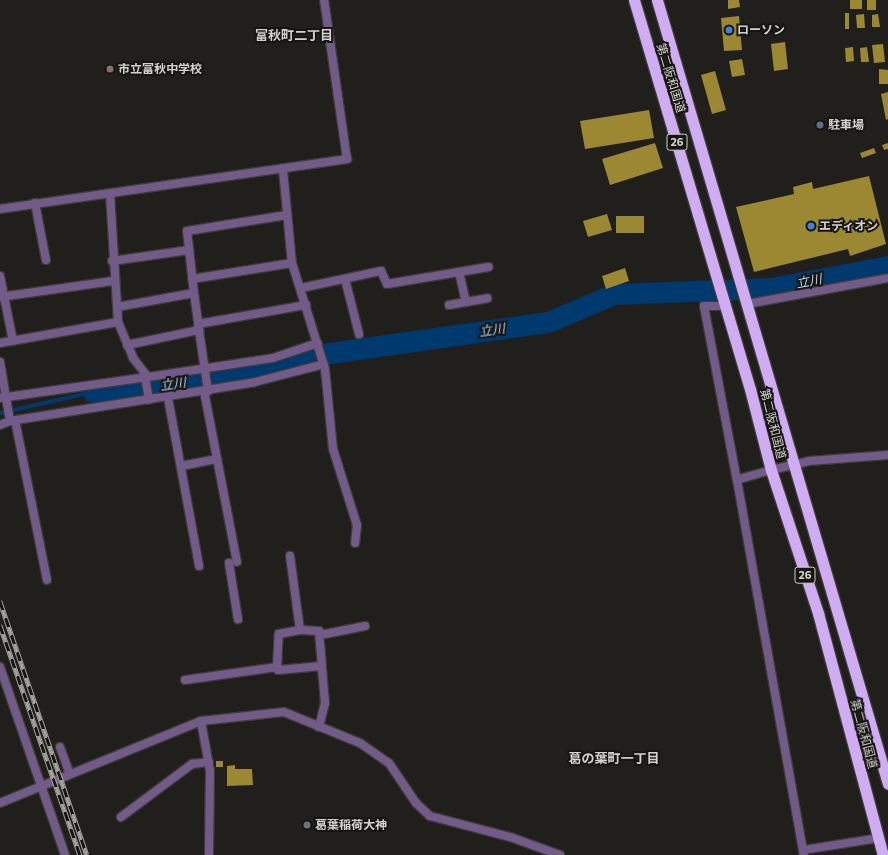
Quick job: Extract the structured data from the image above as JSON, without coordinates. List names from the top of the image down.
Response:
{
  "streets": {
    "highway": ["第二阪和国道", "26"]
  },
  "districts": ["富秋町二丁目", "葛の葉町一丁目"],
  "water": ["立川"],
  "places": [
    "ローソン",
    "市立富秋中学校",
    "駐車場",
    "エディオン",
    "葛葉稲荷大神"
  ]
}
